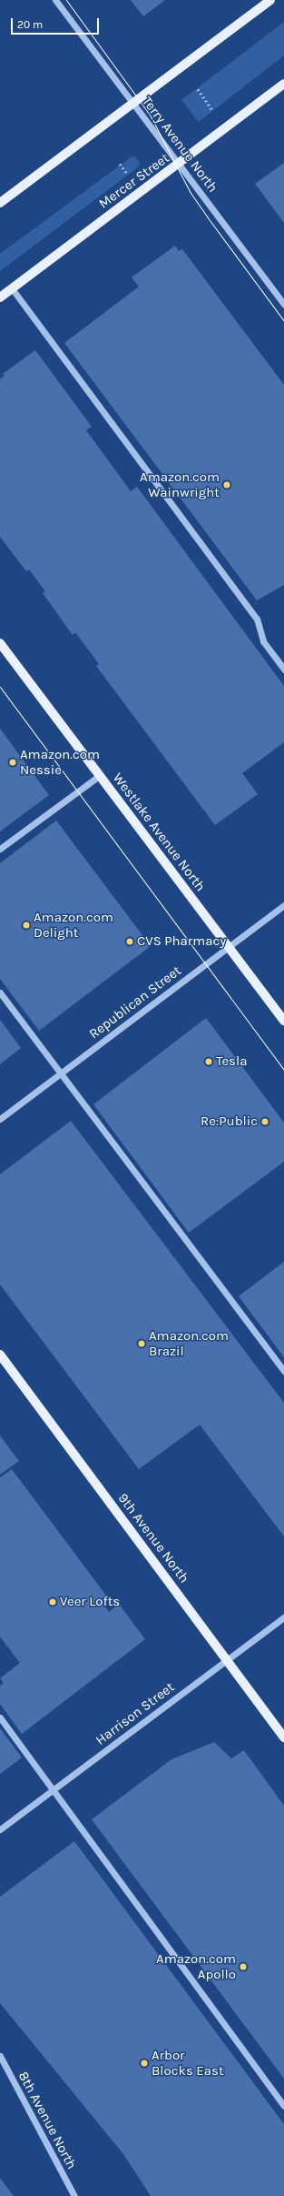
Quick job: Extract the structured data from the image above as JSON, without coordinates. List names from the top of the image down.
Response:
{
  "streets": {
    "main road": ["Mercer Street", "Westlake Avenue North", "9th Avenue North"],
    "street": [
      "Terry Avenue North",
      "Republican Street",
      "Harrison Street",
      "8th Avenue North"
    ]
  },
  "crossings": [
    ["Terry Avenue North", "Mercer Street"],
    ["Westlake Avenue North", "Republican Street"],
    ["9th Avenue North", "Harrison Street"]
  ],
  "places": [
    "Amazon.com Wainwright",
    "Amazon.com Nessie",
    "Amazon.com Delight",
    "CVS Pharmacy",
    "Tesla",
    "Re:Public",
    "Amazon.com Brazil",
    "Veer Lofts",
    "Amazon.com Apollo",
    "Arbor Blocks East"
  ],
  "scale_bar": "20 m"
}
